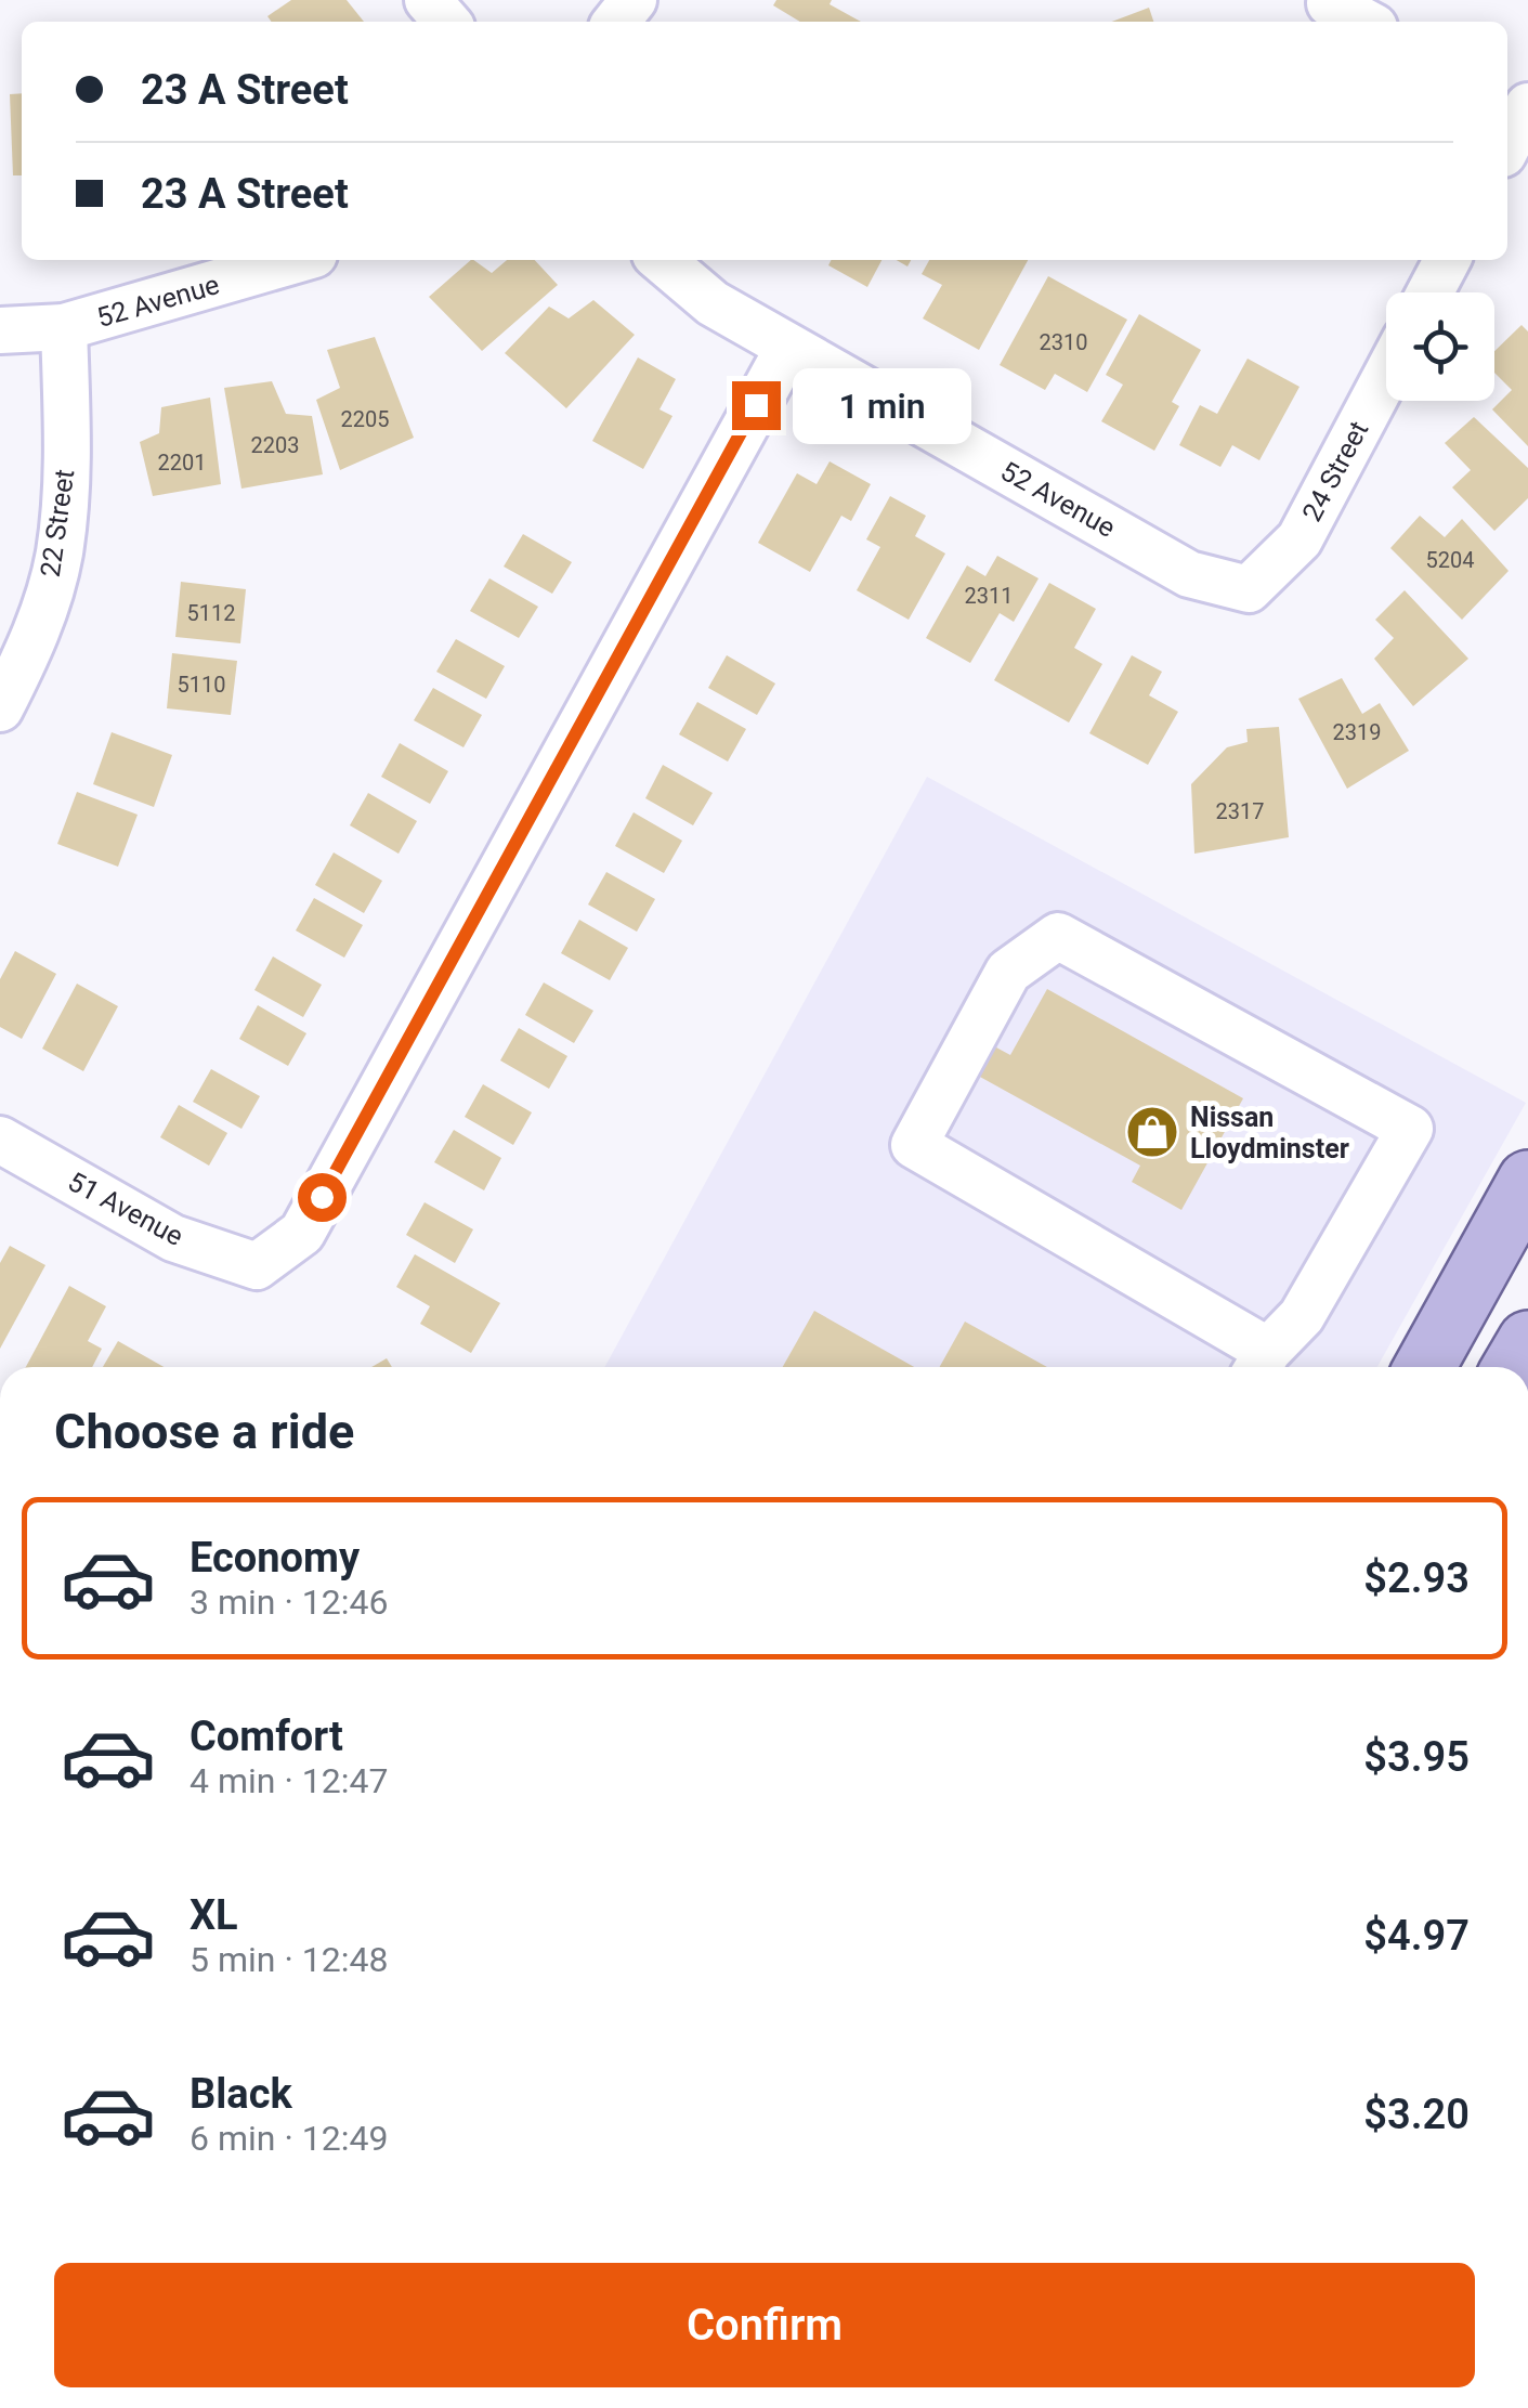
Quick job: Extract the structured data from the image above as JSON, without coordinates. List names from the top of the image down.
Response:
{
  "streets": {
    "street": [
      "52 Avenue",
      "24 Street",
      "22 Street",
      "51 Avenue"
    ]
  },
  "crossings": [
    ["52 Avenue", "24 Street"],
    ["52 Avenue", "22 Street"],
    ["52 Avenue", "51 Avenue"]
  ],
  "places": {
    "shop": ["Nissan Lloydminster"]
  },
  "house_numbers": [
    "2310",
    "2205",
    "2203",
    "2201",
    "5204",
    "2311",
    "5112",
    "5110",
    "2319",
    "2317"
  ],
  "page": {
    "banner": ["23 A Street", "23 A Street"],
    "bubble": "1 min",
    "heading": "Choose a ride",
    "list": [
      {
        "name": "Economy",
        "note": "3 min · 12:46",
        "value": "$2.93"
      },
      {
        "name": "Comfort",
        "note": "4 min · 12:47",
        "value": "$3.95"
      },
      {
        "name": "XL",
        "note": "5 min · 12:48",
        "value": "$4.97"
      },
      {
        "name": "Black",
        "note": "6 min · 12:49",
        "value": "$3.20"
      }
    ],
    "buttons": "Confirm"
  }
}
